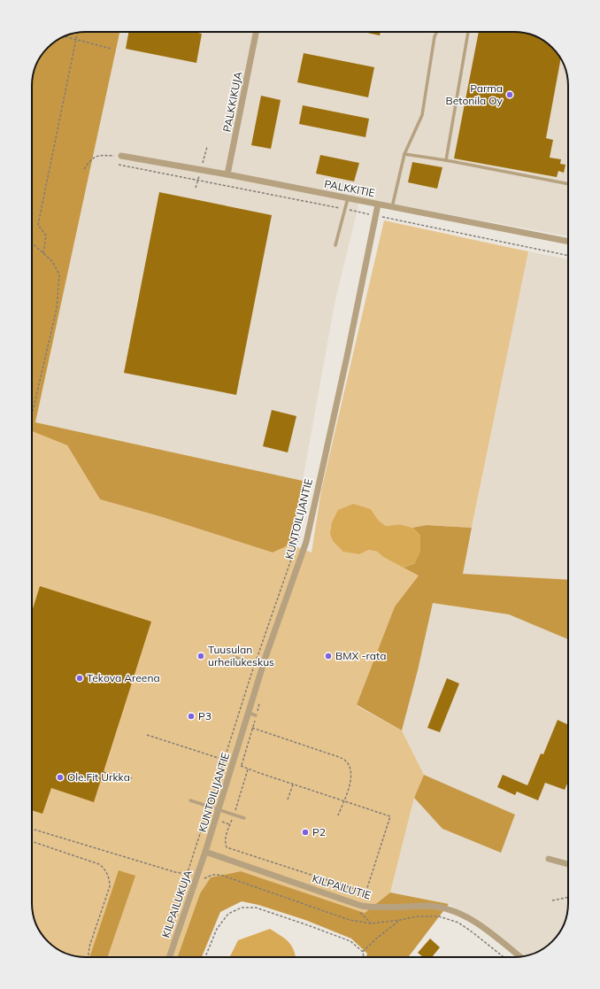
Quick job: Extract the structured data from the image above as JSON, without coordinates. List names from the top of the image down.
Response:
{
  "streets": {
    "street": [
      "PALKKIKUJA",
      "PALKKITIE",
      "KUNTOILIJANTIE",
      "KILPAILUTIE",
      "KILPAILUKUJA"
    ]
  },
  "crossings": [
    ["PALKKIKUJA", "PALKKITIE"],
    ["PALKKITIE", "KUNTOILIJANTIE"],
    ["KUNTOILIJANTIE", "KILPAILUTIE"],
    ["KUNTOILIJANTIE", "KILPAILUKUJA"],
    ["KILPAILUTIE", "KILPAILUKUJA"]
  ],
  "places": [
    "Parma Betonila Oy",
    "Tuusulan urheilukeskus",
    "BMX -rata",
    "Tekova Areena",
    "P3",
    "Ole.Fit Urkka",
    "P2"
  ]
}
